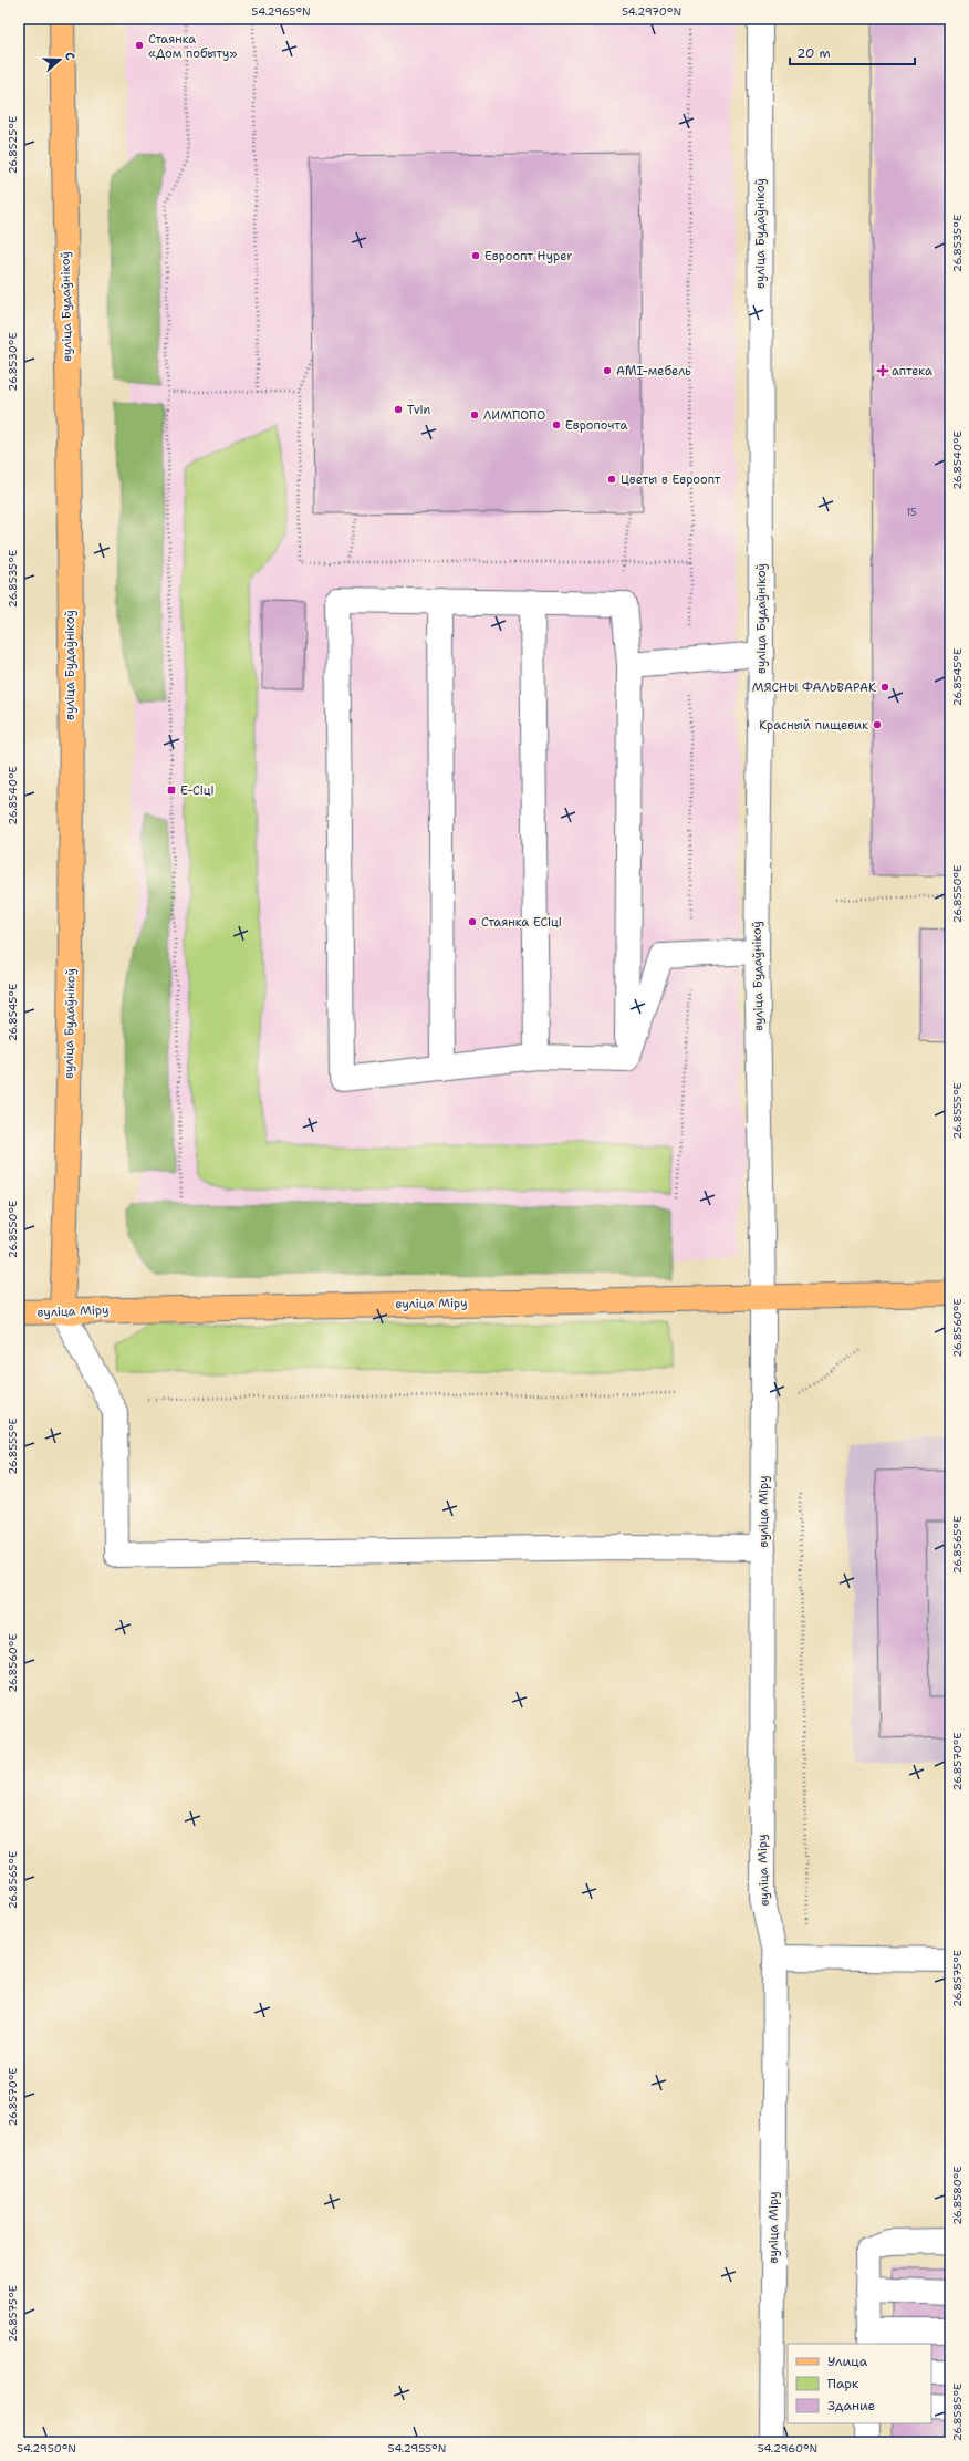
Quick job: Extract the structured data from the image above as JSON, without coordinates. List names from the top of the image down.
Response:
{
  "streets": {
    "main road": ["вуліца Будаўнікоў", "вуліца Міру"]
  },
  "crossings": [
    ["вуліца Будаўнікоў", "вуліца Міру"]
  ],
  "places": {
    "other": [
      "Стаянка «Дом побыту»",
      "Евроопт Hyper",
      "AMI-мебель",
      "Tvin",
      "ЛИМПОПО",
      "Европочта",
      "Цветы в Евроопт",
      "МЯСНЫ ФАЛЬВАРАК",
      "Красный пищевик",
      "Стаянка ЕСіці"
    ],
    "health": ["аптека"],
    "transit": ["Е-Сіці"]
  },
  "house_numbers": ["15"],
  "legend": ["Улица", "Парк", "Здание"],
  "scale_bar": "20 m",
  "north": "right",
  "coordinates": [
    "54.2965°N",
    "54.2970°N",
    "26.8525°E",
    "26.8535°E",
    "26.8530°E",
    "26.8540°E",
    "26.8545°E",
    "26.8550°E",
    "26.8555°E",
    "26.8560°E",
    "26.8565°E",
    "26.8570°E",
    "26.8575°E",
    "26.8580°E",
    "26.8585°E",
    "54.2950°N",
    "54.2955°N",
    "54.2960°N"
  ]
}
